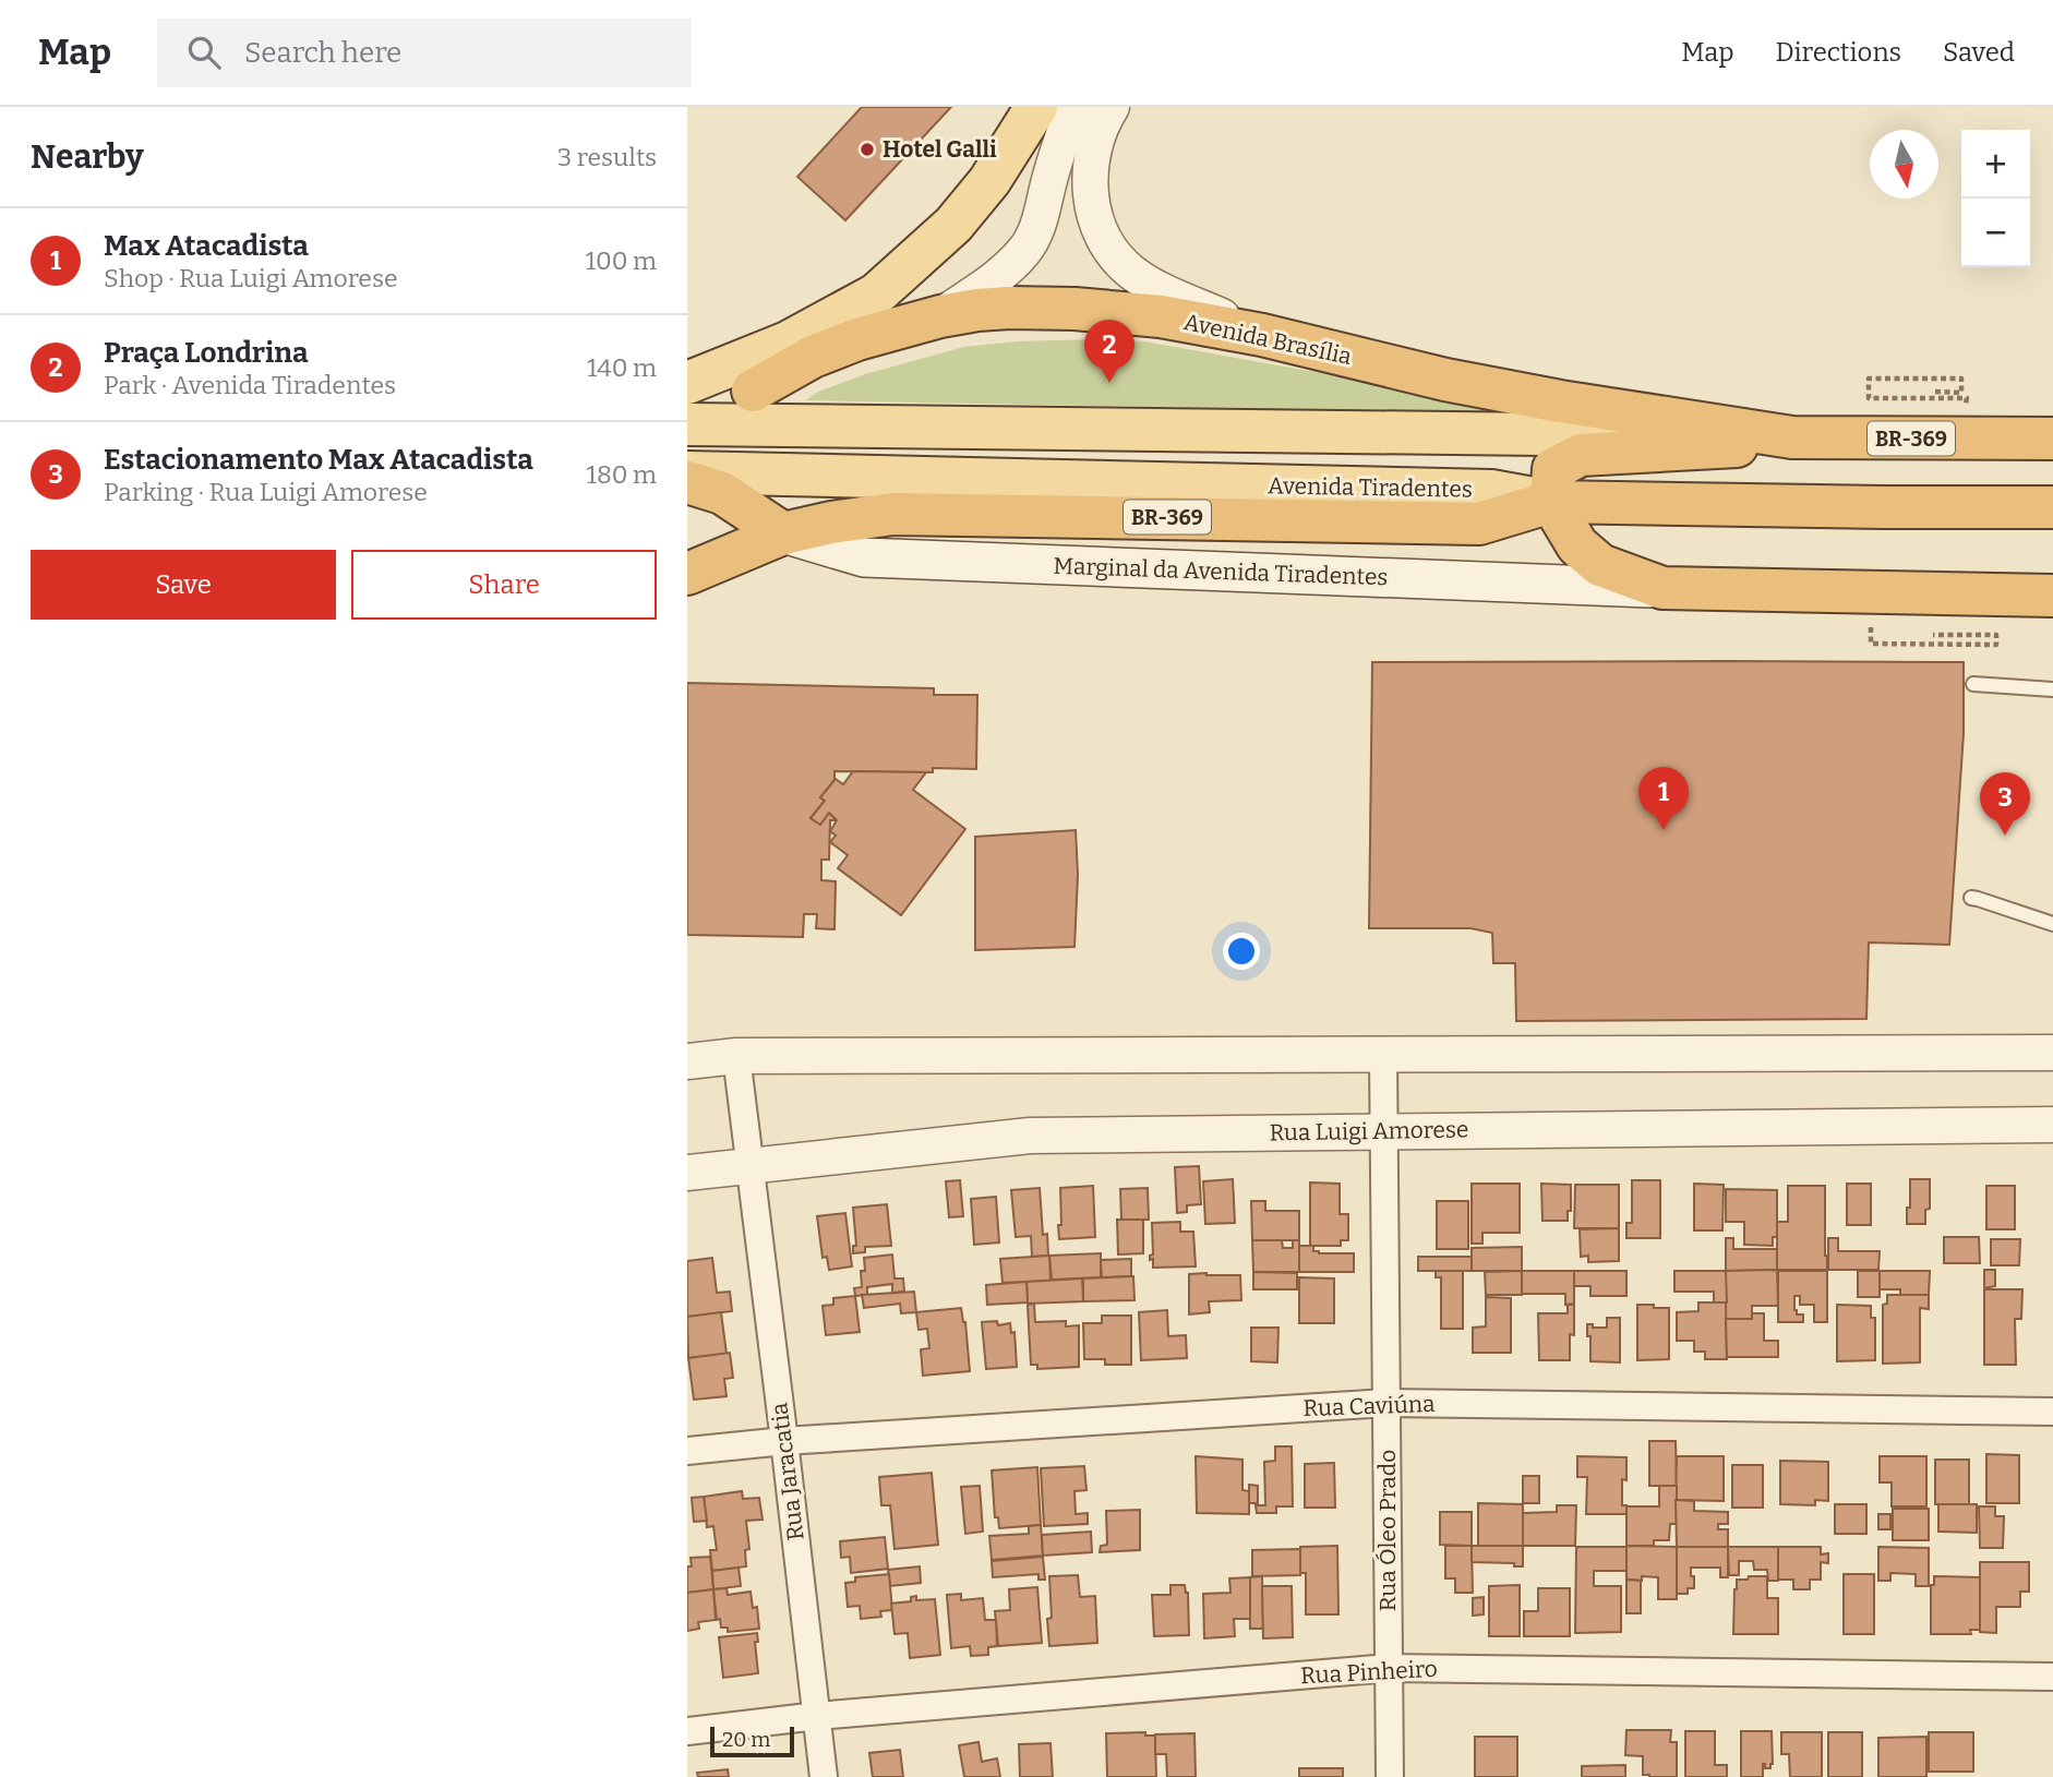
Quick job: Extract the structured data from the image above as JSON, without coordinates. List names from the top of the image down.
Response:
{
  "streets": {
    "highway": ["Avenida Brasília", "BR-369", "Avenida Tiradentes"],
    "main road": ["Marginal da Avenida Tiradentes"],
    "street": [
      "Rua Luigi Amorese",
      "Rua Caviúna",
      "Rua Jaracatia",
      "Rua Óleo Prado",
      "Rua Pinheiro"
    ]
  },
  "crossings": [
    ["Avenida Brasília", "BR-369"],
    ["BR-369", "Avenida Tiradentes"],
    ["BR-369", "Marginal da Avenida Tiradentes"],
    ["Rua Luigi Amorese", "Rua Jaracatia"],
    ["Rua Luigi Amorese", "Rua Óleo Prado"],
    ["Rua Caviúna", "Rua Jaracatia"],
    ["Rua Caviúna", "Rua Óleo Prado"],
    ["Rua Jaracatia", "Rua Pinheiro"],
    ["Rua Óleo Prado", "Rua Pinheiro"]
  ],
  "places": ["Hotel Galli"],
  "scale_bar": "20 m",
  "north": "bottom",
  "page": {
    "header": "Map",
    "search": "Search here",
    "nav": ["Map", "Directions", "Saved"],
    "heading": ["Nearby", "3 results"],
    "map_buttons": ["+", "−"],
    "list": [
      {
        "mark": "1",
        "name": "Max Atacadista",
        "note": "Shop · Rua Luigi Amorese",
        "value": "100 m"
      },
      {
        "mark": "2",
        "name": "Praça Londrina",
        "note": "Park · Avenida Tiradentes",
        "value": "140 m"
      },
      {
        "mark": "3",
        "name": "Estacionamento Max Atacadista",
        "note": "Parking · Rua Luigi Amorese",
        "value": "180 m"
      }
    ],
    "pins": ["2", "1", "3"],
    "buttons": ["Save", "Share"],
    "scale": "20 m"
  }
}
